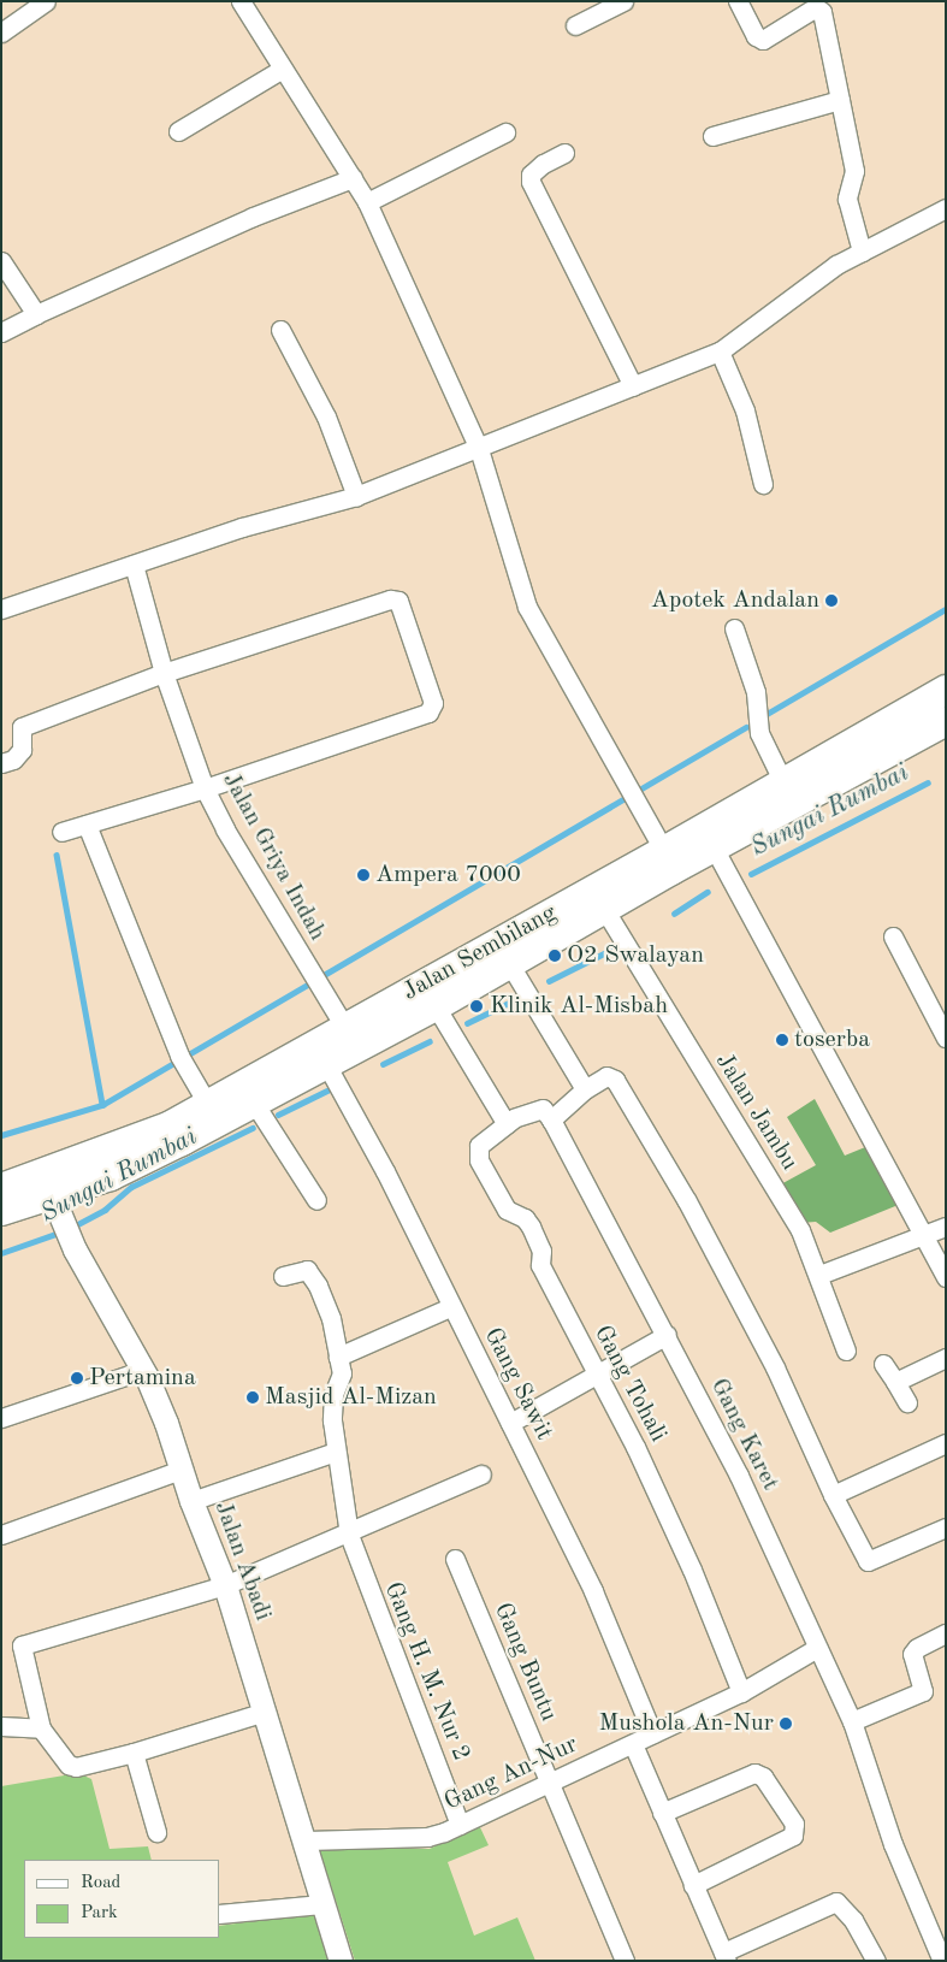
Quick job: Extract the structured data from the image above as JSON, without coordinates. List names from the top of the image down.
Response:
{
  "streets": {
    "main road": ["Jalan Sembilang"],
    "street": [
      "Jalan Griya Indah",
      "Jalan Jambu",
      "Gang Sawit",
      "Gang Tohali",
      "Gang Karet",
      "Jalan Abadi",
      "Gang Buntu",
      "Gang H. M. Nur 2",
      "Gang An-Nur"
    ]
  },
  "crossings": [
    ["Jalan Griya Indah", "Jalan Sembilang"],
    ["Jalan Sembilang", "Jalan Jambu"],
    ["Jalan Sembilang", "Gang Sawit"],
    ["Jalan Sembilang", "Jalan Abadi"],
    ["Gang Sawit", "Gang An-Nur"],
    ["Gang Tohali", "Gang Karet"],
    ["Gang Tohali", "Gang An-Nur"],
    ["Gang Karet", "Gang An-Nur"],
    ["Jalan Abadi", "Gang An-Nur"],
    ["Gang Buntu", "Gang An-Nur"],
    ["Gang H. M. Nur 2", "Gang An-Nur"]
  ],
  "water": ["Sungai Rumbai"],
  "places": [
    "Apotek Andalan",
    "Ampera 7000",
    "O2 Swalayan",
    "Klinik Al-Misbah",
    "toserba",
    "Pertamina",
    "Masjid Al-Mizan",
    "Mushola An-Nur"
  ],
  "legend": ["Road", "Park"]
}
